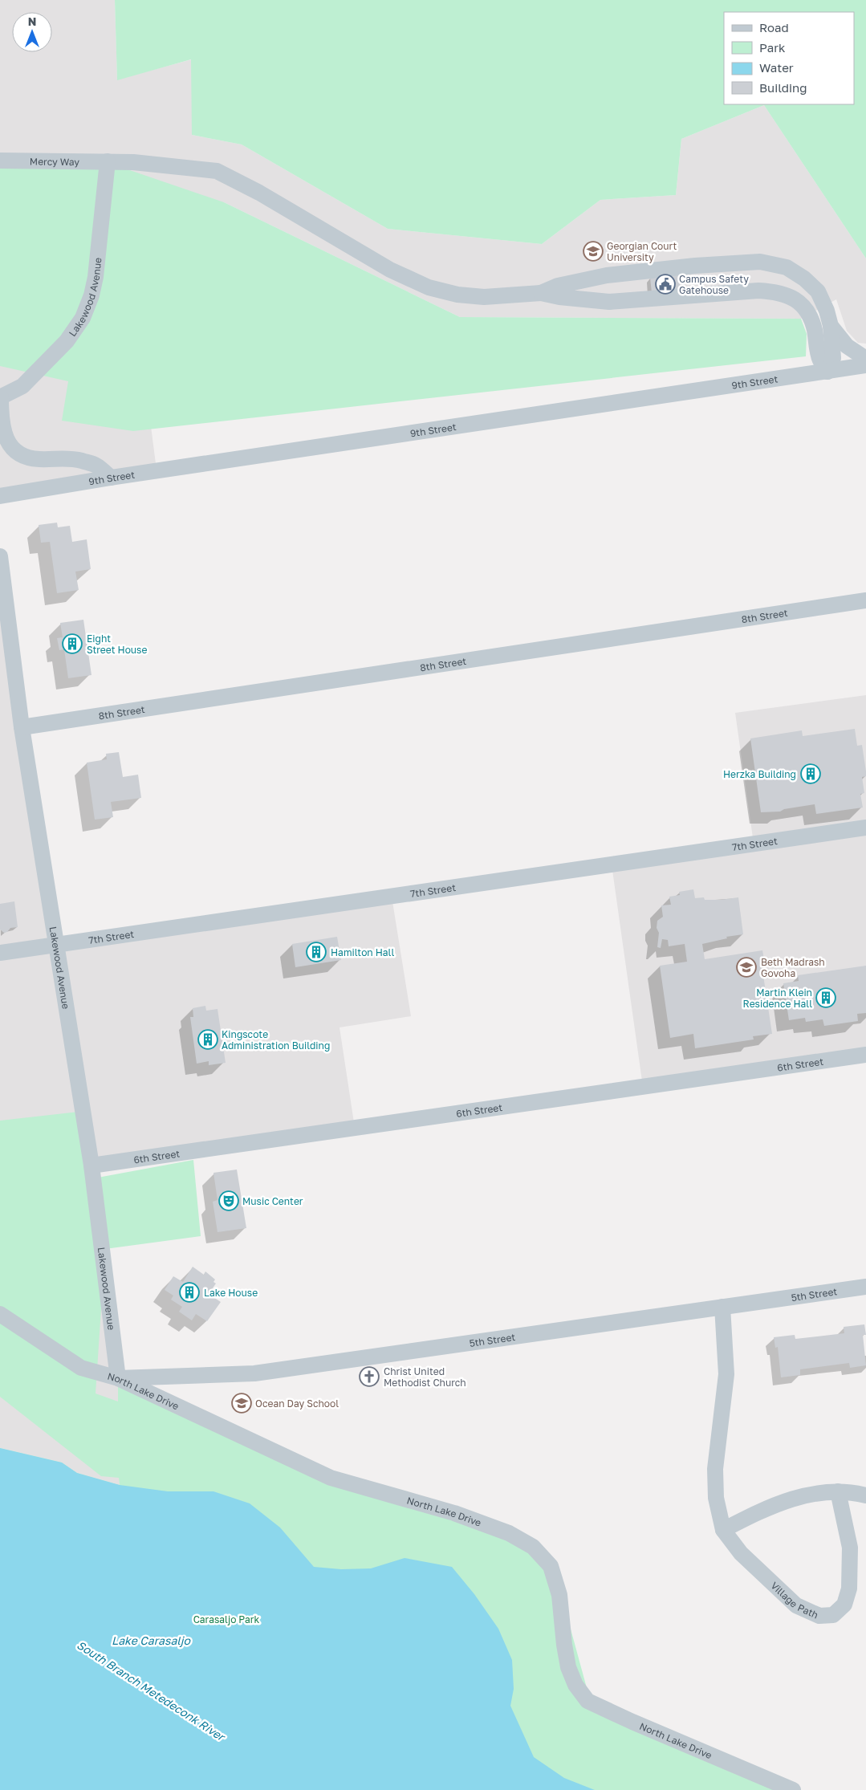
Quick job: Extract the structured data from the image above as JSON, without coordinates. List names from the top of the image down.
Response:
{
  "streets": {
    "street": [
      "Mercy Way",
      "Lakewood Avenue",
      "9th Street",
      "8th Street",
      "7th Street",
      "6th Street",
      "5th Street",
      "North Lake Drive",
      "Village Path"
    ]
  },
  "crossings": [
    ["Mercy Way", "Lakewood Avenue"],
    ["Lakewood Avenue", "9th Street"],
    ["Lakewood Avenue", "8th Street"],
    ["Lakewood Avenue", "7th Street"],
    ["Lakewood Avenue", "6th Street"],
    ["Lakewood Avenue", "5th Street"],
    ["Lakewood Avenue", "North Lake Drive"],
    ["5th Street", "North Lake Drive"],
    ["5th Street", "Village Path"]
  ],
  "water": ["Lake Carasaljo", "South Branch Metedeconk River"],
  "parks": ["Carasaljo Park"],
  "places": {
    "school or university": ["Georgian Court University", "Beth Madrash Govoha", "Ocean Day School"],
    "public building": ["Campus Safety Gatehouse"],
    "building": [
      "Eight Street House",
      "Herzka Building",
      "Hamilton Hall",
      "Martin Klein Residence Hall",
      "Kingscote Administration Building",
      "Lake House"
    ],
    "theatre": ["Music Center"],
    "church": ["Christ United Methodist Church"]
  },
  "legend": [
    "Road",
    "Park",
    "Water",
    "Building"
  ],
  "north": "top"
}
